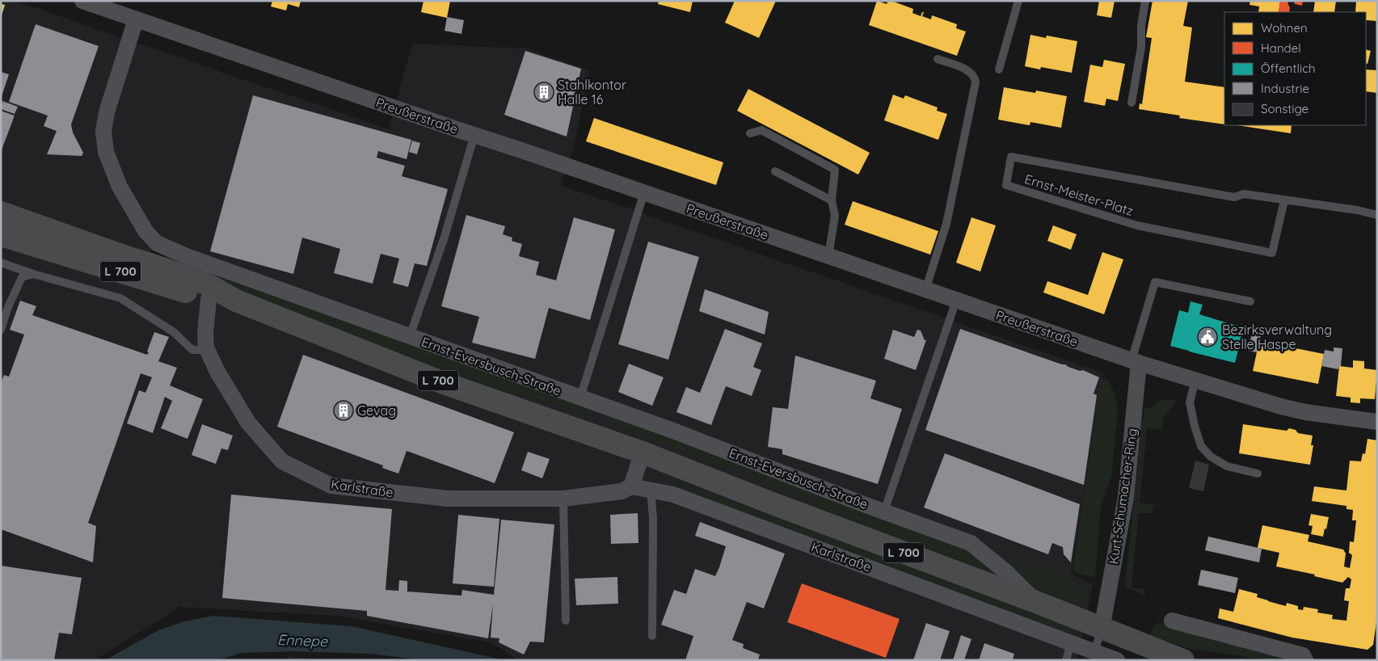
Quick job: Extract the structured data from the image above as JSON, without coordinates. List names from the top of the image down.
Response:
{
  "streets": {
    "main road": ["L 700"],
    "street": [
      "Preußerstraße",
      "Ernst-Eversbusch-Straße",
      "Karlstraße",
      "Kurt-Schumacher-Ring"
    ],
    "lane": ["Ernst-Meister-Platz"]
  },
  "crossings": [
    ["Preußerstraße", "Ernst-Eversbusch-Straße"],
    ["Preußerstraße", "Kurt-Schumacher-Ring"],
    ["L 700", "Ernst-Eversbusch-Straße"],
    ["L 700", "Karlstraße"],
    ["L 700", "Kurt-Schumacher-Ring"]
  ],
  "water": ["Ennepe"],
  "places": {
    "building": ["Stahlkontor Halle 16", "Gevag"],
    "public building": ["Bezirksverwaltung Stelle Haspe"]
  },
  "legend": [
    "Wohnen",
    "Handel",
    "Öffentlich",
    "Industrie",
    "Sonstige"
  ]
}
